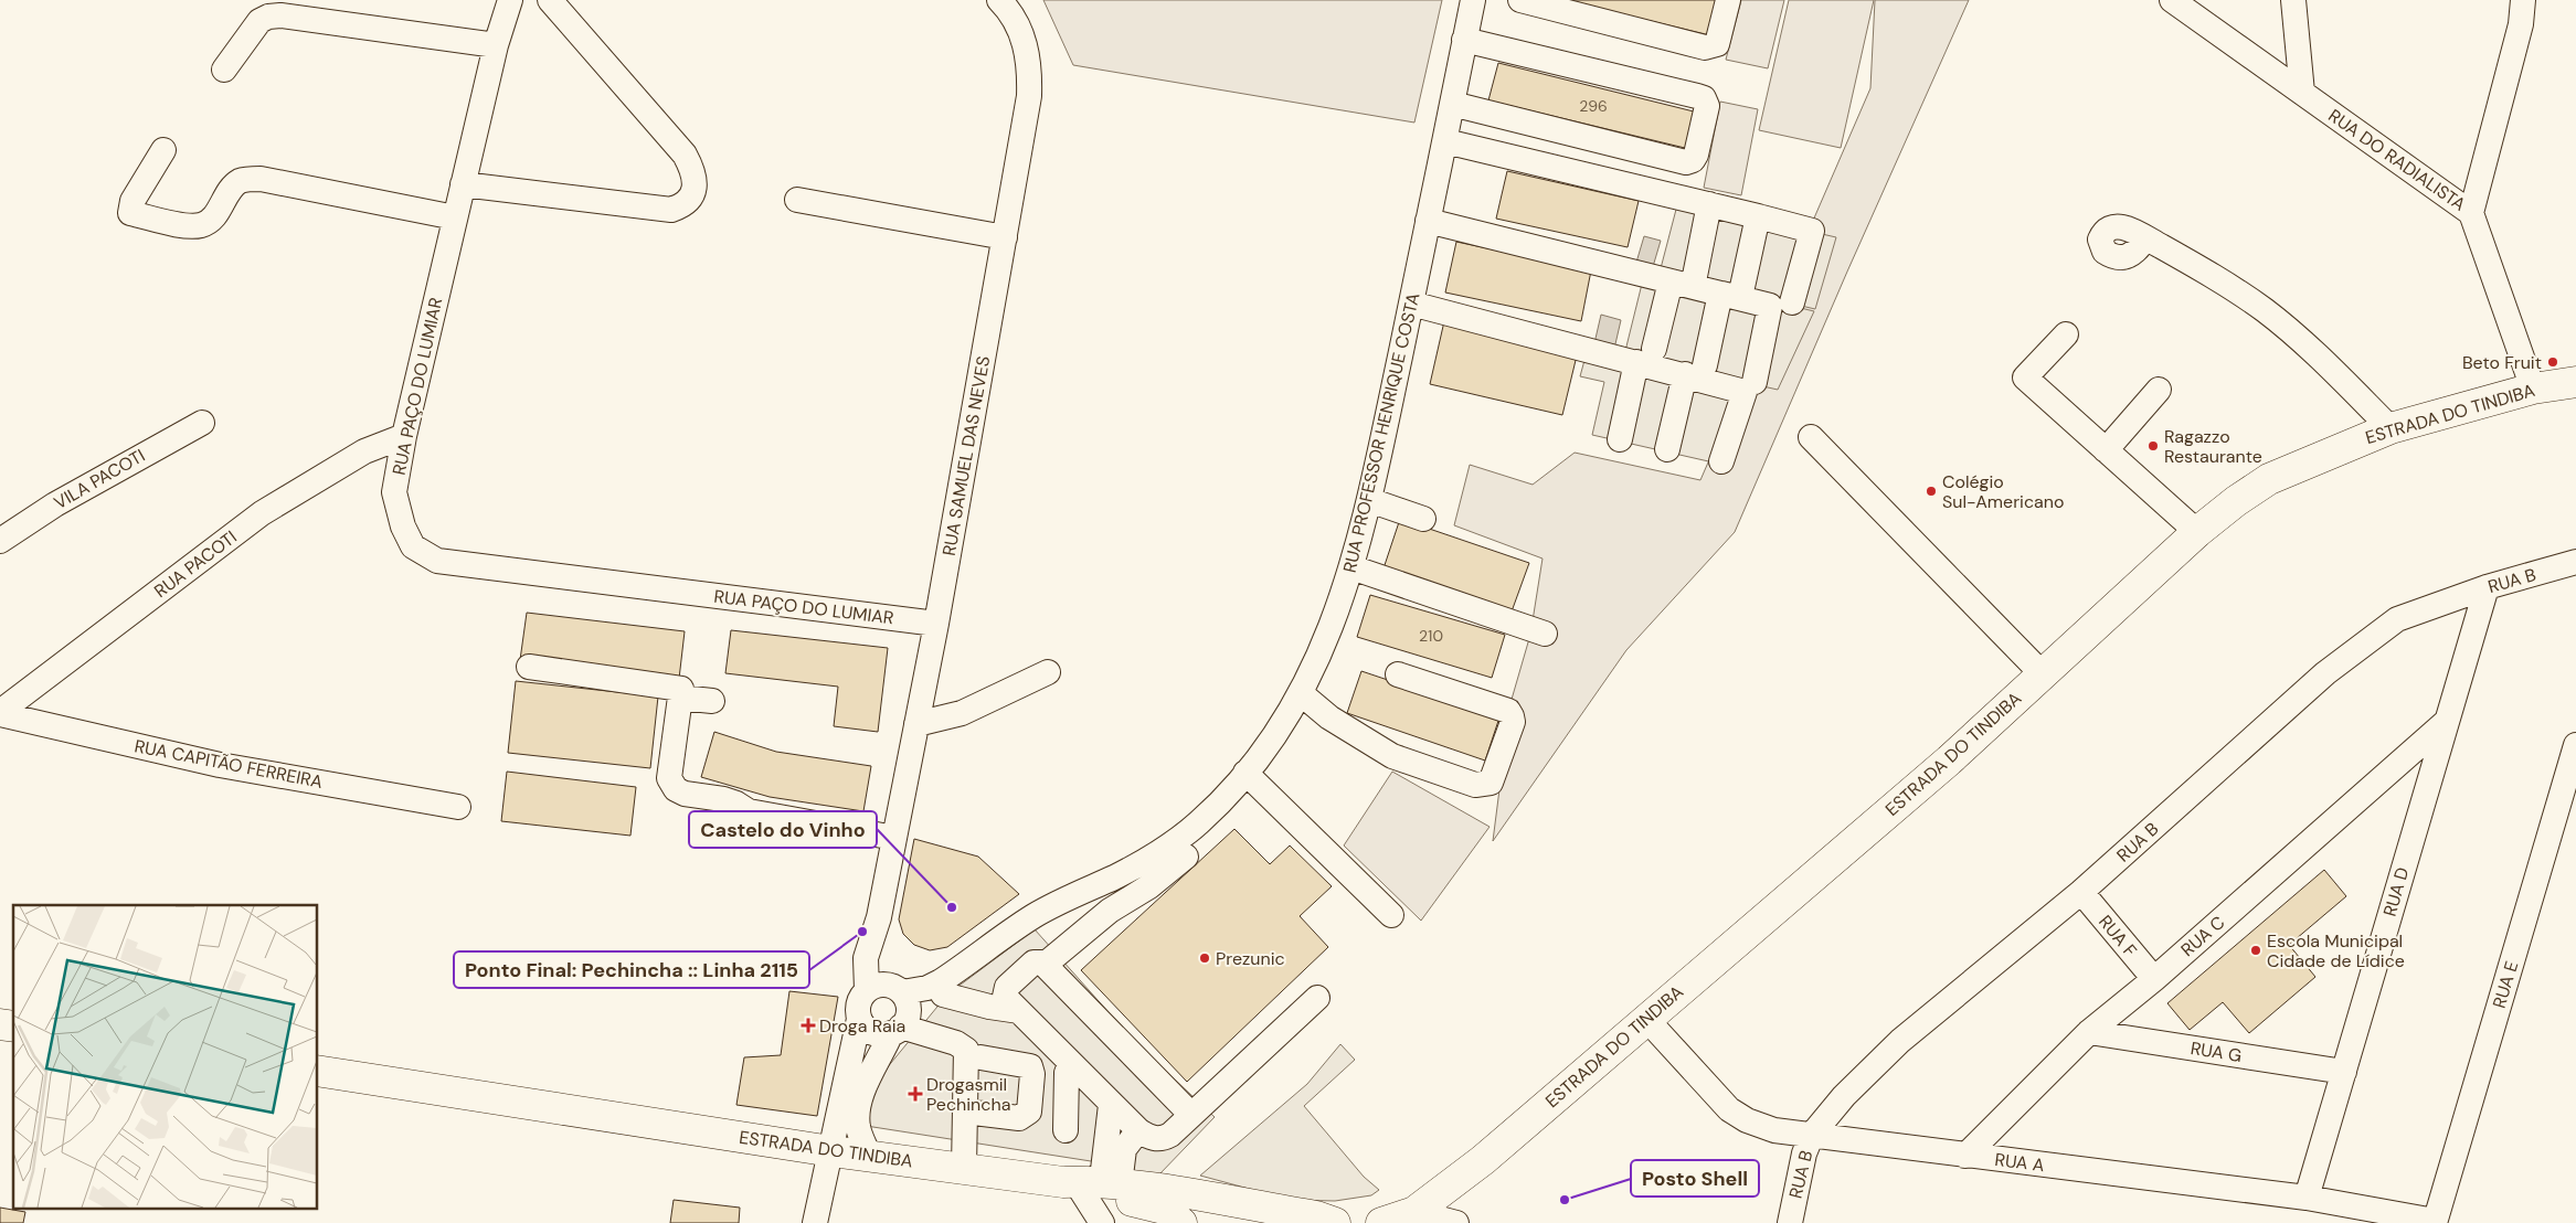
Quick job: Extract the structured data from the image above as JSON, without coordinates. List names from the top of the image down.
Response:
{
  "streets": {
    "main road": ["ESTRADA DO TINDIBA"],
    "street": [
      "RUA DO RADIALISTA",
      "RUA PAÇO DO LUMIAR",
      "RUA PROFESSOR HENRIQUE COSTA",
      "RUA SAMUEL DAS NEVES",
      "VILA PACOTI",
      "RUA PACOTI",
      "RUA B",
      "RUA CAPITÃO FERREIRA",
      "RUA D",
      "RUA F",
      "RUA C",
      "RUA E",
      "RUA G",
      "RUA A"
    ]
  },
  "crossings": [
    ["RUA DO RADIALISTA", "ESTRADA DO TINDIBA"],
    ["RUA PAÇO DO LUMIAR", "RUA SAMUEL DAS NEVES"],
    ["RUA PAÇO DO LUMIAR", "RUA PACOTI"],
    ["ESTRADA DO TINDIBA", "RUA PROFESSOR HENRIQUE COSTA"],
    ["ESTRADA DO TINDIBA", "RUA A"],
    ["RUA PROFESSOR HENRIQUE COSTA", "RUA SAMUEL DAS NEVES"],
    ["RUA PACOTI", "RUA CAPITÃO FERREIRA"],
    ["RUA B", "RUA D"],
    ["RUA B", "RUA F"],
    ["RUA B", "RUA A"],
    ["RUA D", "RUA C"],
    ["RUA D", "RUA G"],
    ["RUA D", "RUA A"],
    ["RUA F", "RUA C"],
    ["RUA C", "RUA G"],
    ["RUA C", "RUA A"],
    ["RUA E", "RUA A"]
  ],
  "places": {
    "other": [
      "Beto Fruit",
      "Ragazzo Restaurante",
      "Colégio Sul-Americano",
      "Castelo do Vinho",
      "Ponto Final: Pechincha :: Linha 2115",
      "Escola Municipal Cidade de Lídice",
      "Prezunic",
      "Posto Shell"
    ],
    "health": ["Droga Raia", "Drogasmil Pechincha"]
  },
  "house_numbers": ["296", "210"]
}
